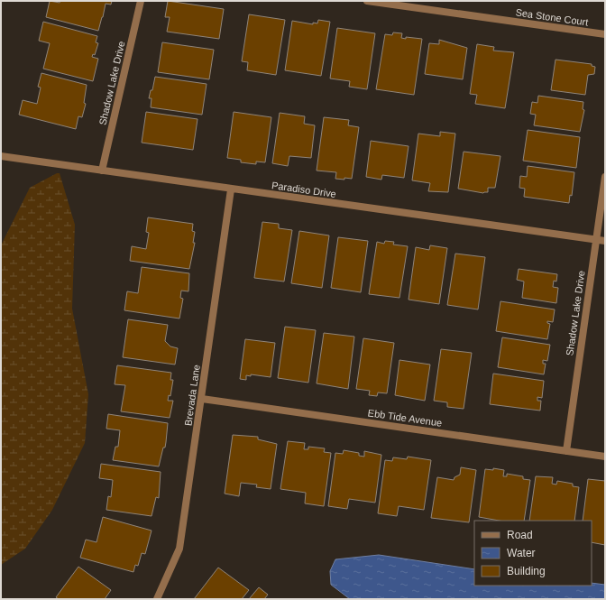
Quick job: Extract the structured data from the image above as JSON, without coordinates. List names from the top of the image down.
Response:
{
  "streets": {
    "street": [
      "Sea Stone Court",
      "Shadow Lake Drive",
      "Paradiso Drive",
      "Brevada Lane",
      "Ebb Tide Avenue"
    ]
  },
  "crossings": [
    ["Shadow Lake Drive", "Paradiso Drive"],
    ["Shadow Lake Drive", "Ebb Tide Avenue"],
    ["Paradiso Drive", "Brevada Lane"],
    ["Brevada Lane", "Ebb Tide Avenue"]
  ],
  "legend": ["Road", "Water", "Building"]
}
